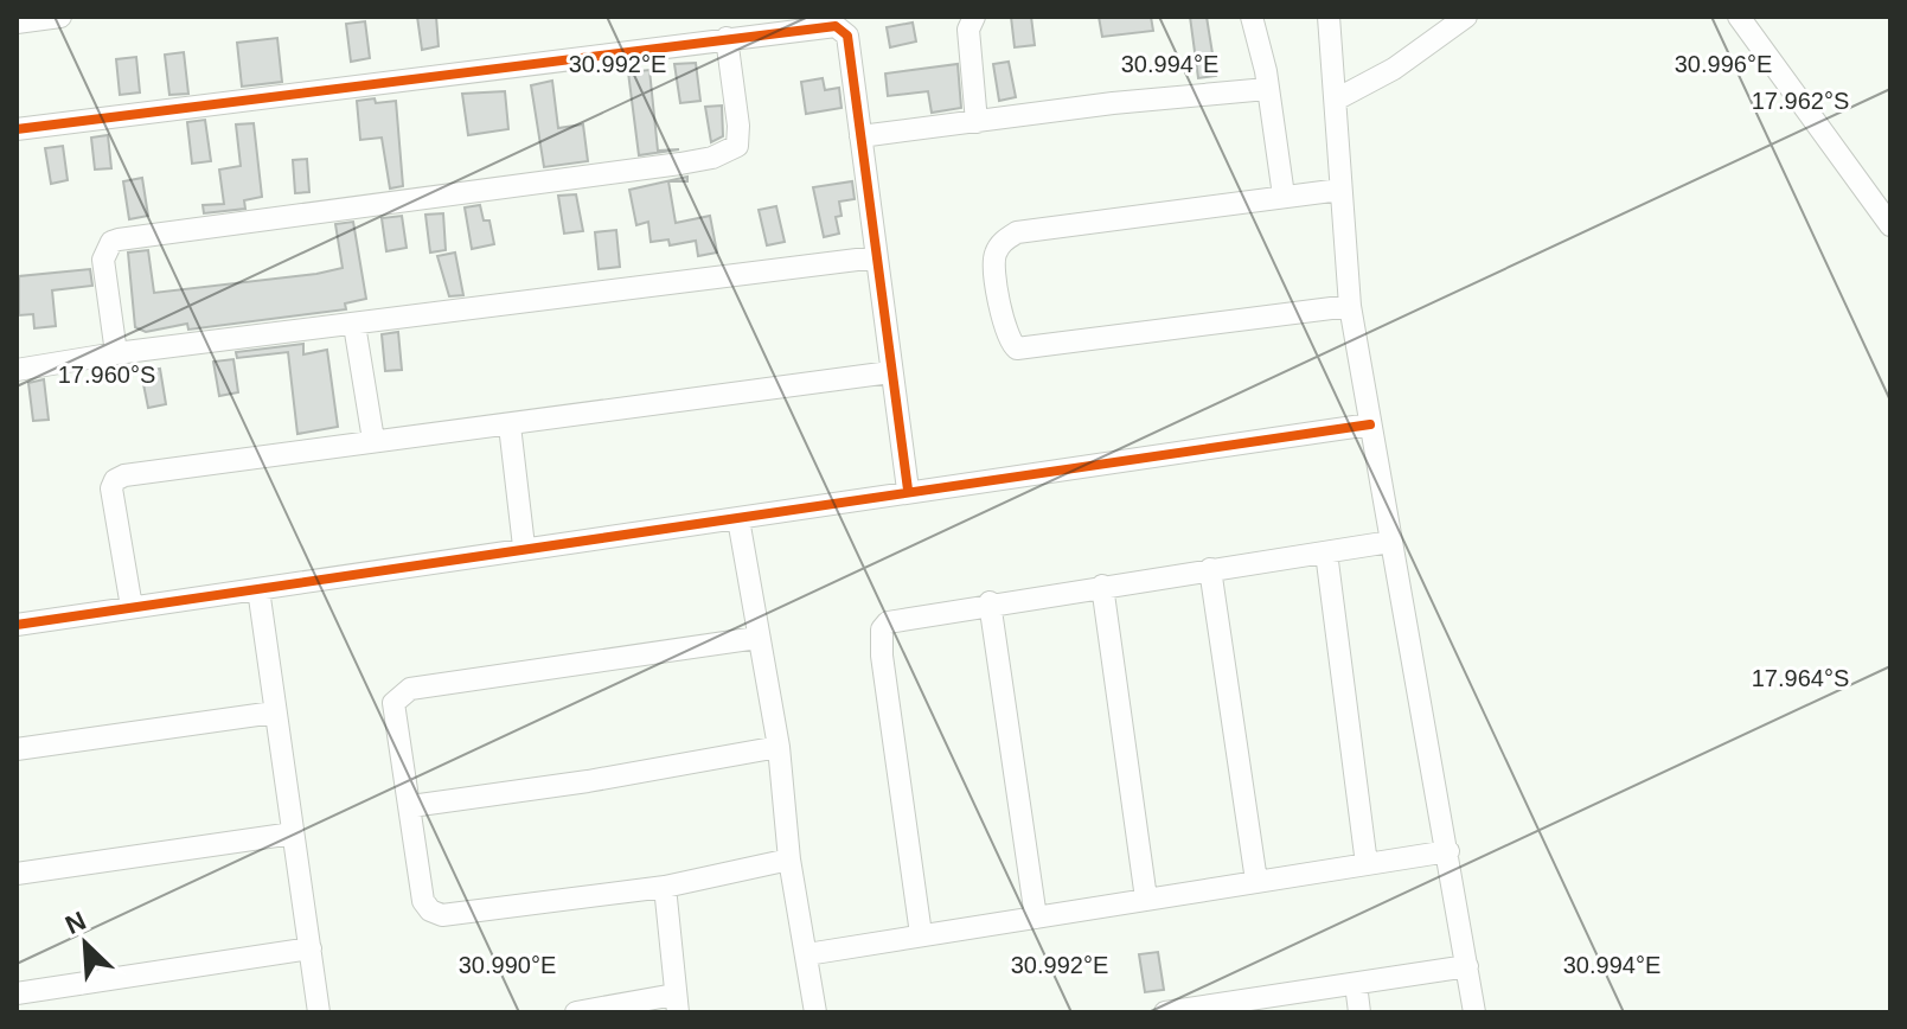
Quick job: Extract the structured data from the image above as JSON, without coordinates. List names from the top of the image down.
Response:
{
  "north": "top left",
  "coordinates": [
    "30.992°E",
    "30.994°E",
    "30.996°E",
    "17.962°S",
    "17.960°S",
    "17.964°S",
    "30.990°E"
  ]
}
